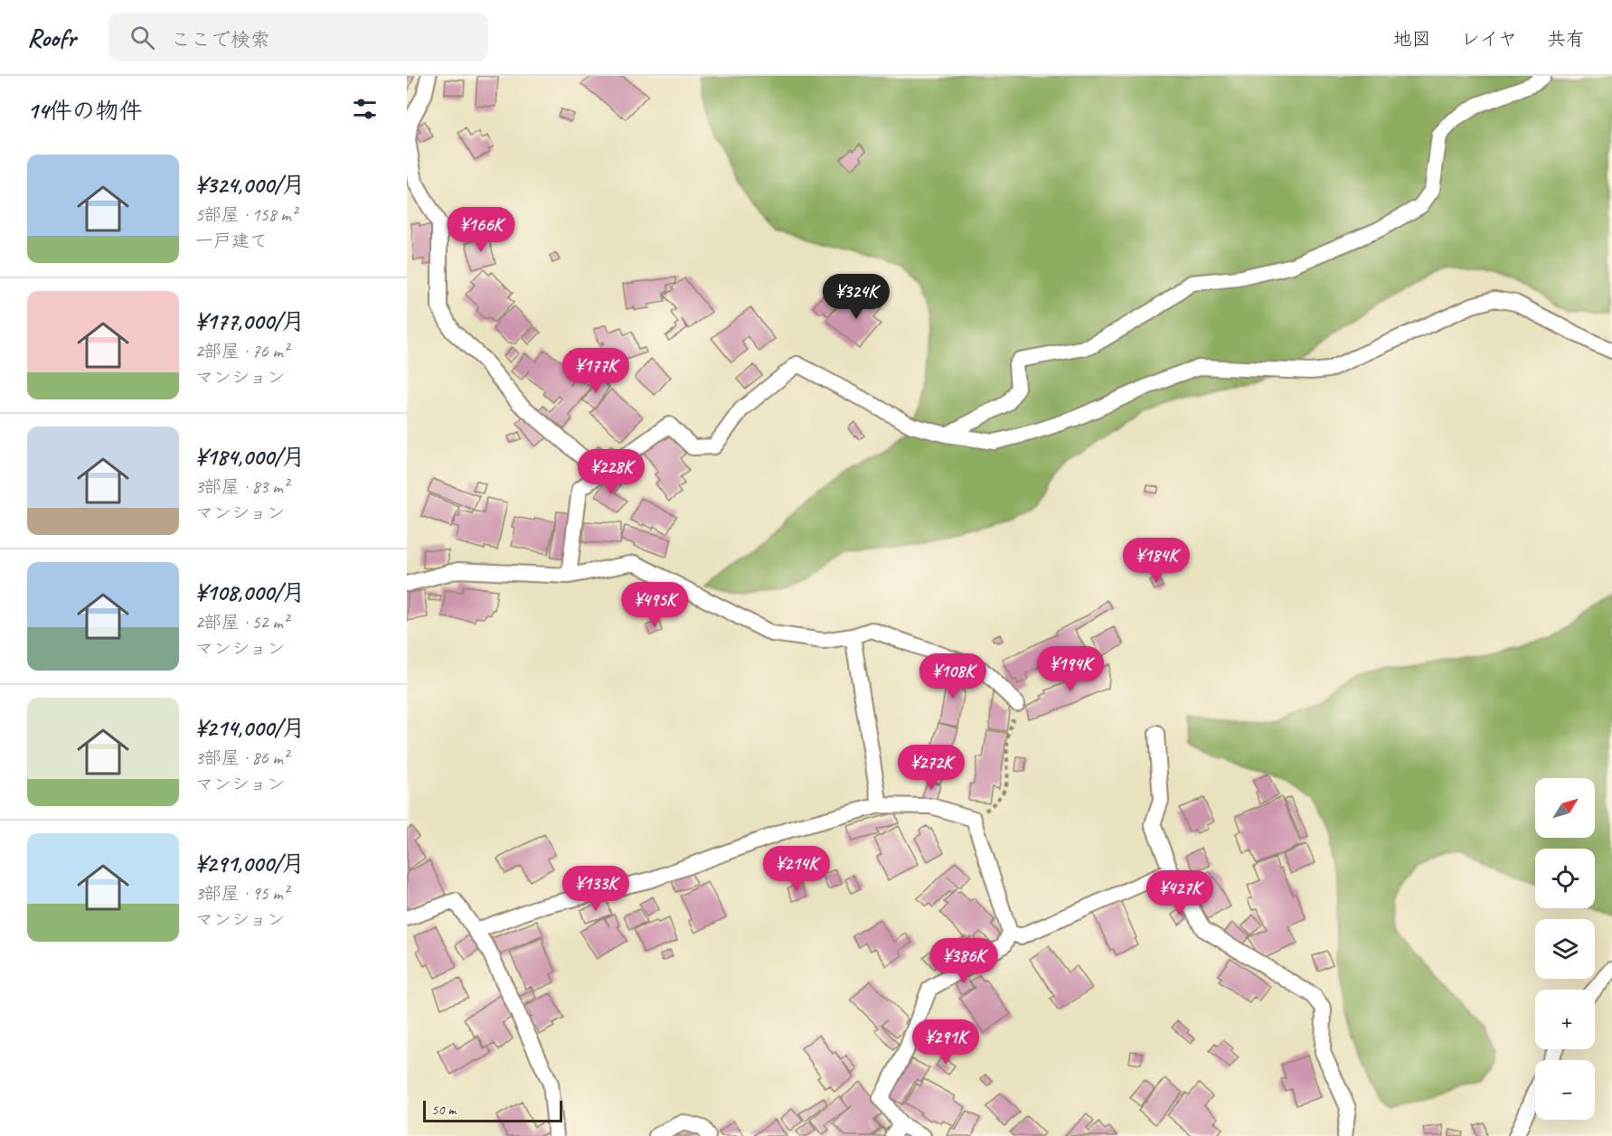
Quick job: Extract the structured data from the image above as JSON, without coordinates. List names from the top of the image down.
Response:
{
  "scale_bar": "50 m",
  "north": "top right",
  "page": {
    "header": "Roofr",
    "search": "ここで検索",
    "nav": ["地図", "レイヤ", "共有"],
    "heading": "14件の物件",
    "list": [
      {
        "name": "¥324,000/月",
        "note": "5部屋 · 158 m² · 一戸建て"
      },
      {
        "name": "¥177,000/月",
        "note": "2部屋 · 76 m² · マンション"
      },
      {
        "name": "¥184,000/月",
        "note": "3部屋 · 83 m² · マンション"
      },
      {
        "name": "¥108,000/月",
        "note": "2部屋 · 52 m² · マンション"
      },
      {
        "name": "¥214,000/月",
        "note": "3部屋 · 86 m² · マンション"
      },
      {
        "name": "¥291,000/月",
        "note": "3部屋 · 95 m² · マンション"
      }
    ],
    "price": [
      "¥166K",
      "¥324K",
      "¥177K",
      "¥228K",
      "¥184K",
      "¥495K",
      "¥194K",
      "¥108K",
      "¥272K",
      "¥214K",
      "¥133K",
      "¥427K",
      "¥386K",
      "¥291K"
    ],
    "map_buttons": ["+", "−"],
    "scale": "50 m"
  }
}
